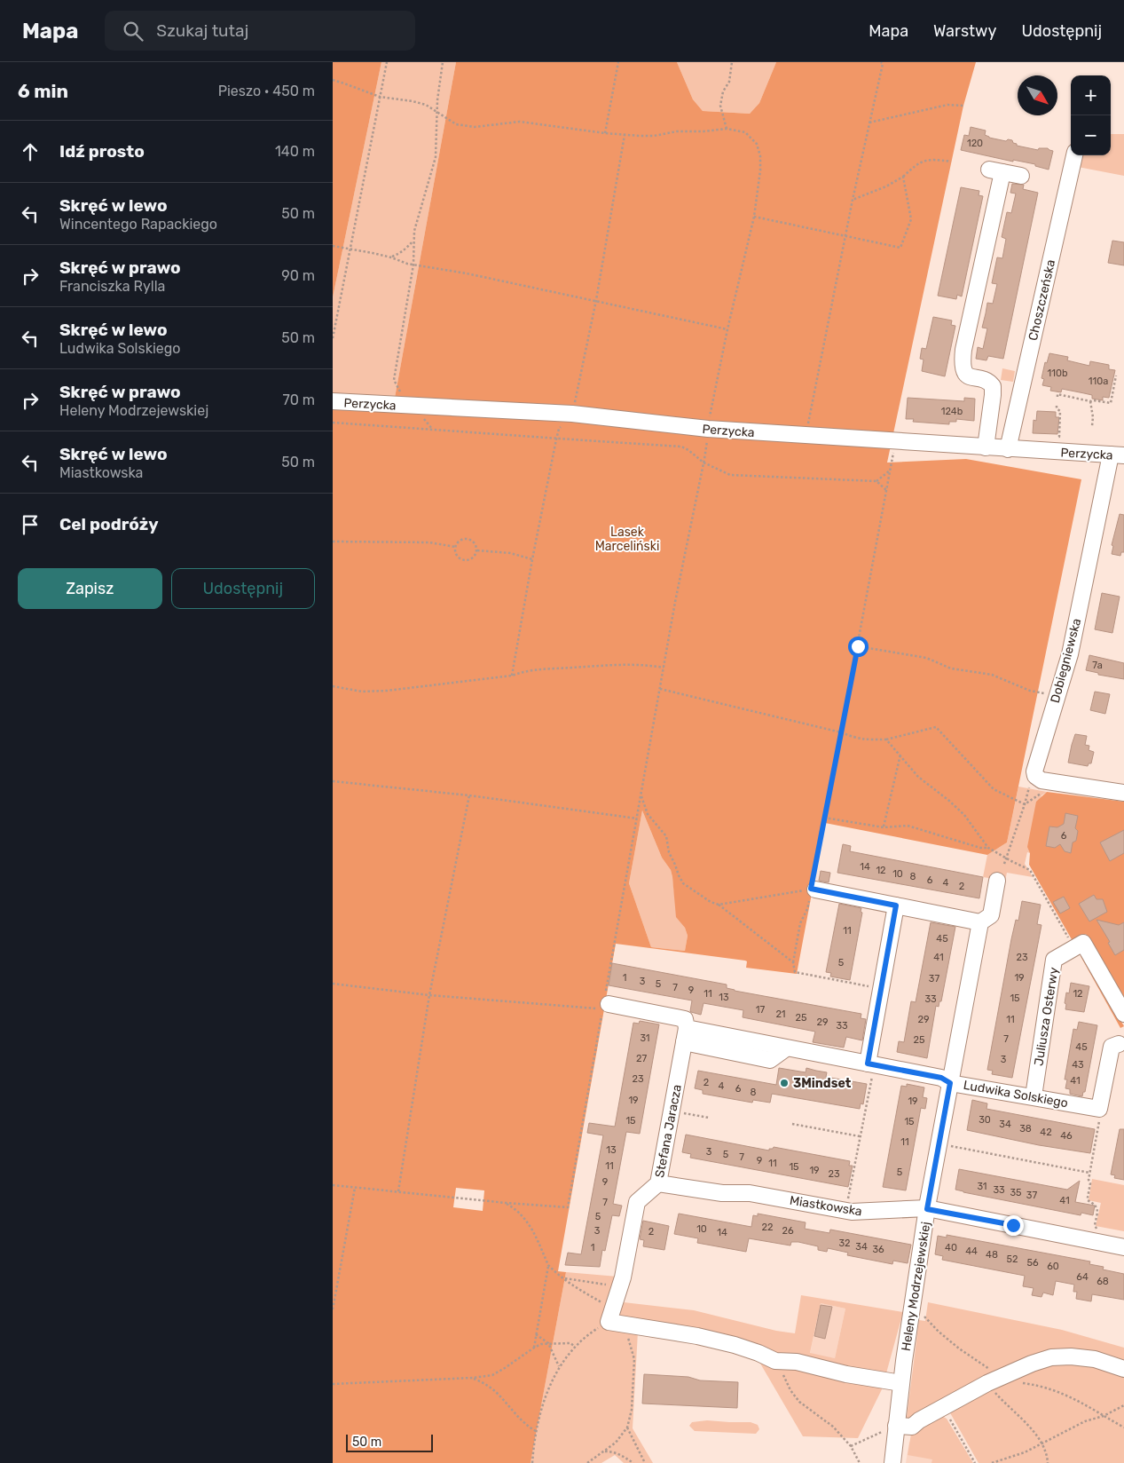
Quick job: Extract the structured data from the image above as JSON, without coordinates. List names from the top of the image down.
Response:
{
  "streets": {
    "street": [
      "Choszczeńska",
      "Perzycka",
      "Dobiegniewska",
      "Juliusza Osterwy",
      "Ludwika Solskiego",
      "Stefana Jaracza",
      "Miastkowska",
      "Heleny Modrzejewskiej"
    ]
  },
  "crossings": [
    ["Choszczeńska", "Perzycka"],
    ["Perzycka", "Dobiegniewska"],
    ["Juliusza Osterwy", "Ludwika Solskiego"],
    ["Ludwika Solskiego", "Stefana Jaracza"],
    ["Ludwika Solskiego", "Heleny Modrzejewskiej"],
    ["Stefana Jaracza", "Miastkowska"],
    ["Miastkowska", "Heleny Modrzejewskiej"]
  ],
  "parks": ["Lasek Marceliński"],
  "places": ["3Mindset"],
  "house_numbers": [
    "120",
    "110b",
    "110a",
    "124b",
    "7a",
    "6",
    "14",
    "12",
    "10",
    "8",
    "6",
    "4",
    "2",
    "11",
    "45",
    "41",
    "23",
    "5",
    "1",
    "19",
    "37",
    "3",
    "5",
    "7",
    "9",
    "11",
    "12",
    "13",
    "15",
    "33",
    "17",
    "21",
    "25",
    "29",
    "11",
    "29",
    "33",
    "31",
    "7",
    "25",
    "45",
    "27",
    "3",
    "43",
    "23",
    "41",
    "2",
    "4",
    "6",
    "8",
    "19",
    "19",
    "30",
    "15",
    "15",
    "34",
    "38",
    "42",
    "46",
    "11",
    "13",
    "3",
    "5",
    "7",
    "9",
    "11",
    "11",
    "15",
    "19",
    "5",
    "23",
    "9",
    "31",
    "33",
    "35",
    "37",
    "41",
    "7",
    "5",
    "22",
    "10",
    "3",
    "26",
    "2",
    "14",
    "32",
    "34",
    "1",
    "40",
    "36",
    "44",
    "48",
    "52",
    "56",
    "60",
    "64",
    "68"
  ],
  "scale_bar": "50 m",
  "north": "bottom right",
  "page": {
    "header": "Mapa",
    "search": "Szukaj tutaj",
    "nav": ["Mapa", "Warstwy", "Udostępnij"],
    "heading": ["6 min", "Pieszo · 450 m"],
    "map_buttons": ["+", "−"],
    "list": [
      ["Idź prosto", "140 m"],
      ["Skręć w lewo", "Wincentego Rapackiego", "50 m"],
      ["Skręć w prawo", "Franciszka Rylla", "90 m"],
      ["Skręć w lewo", "Ludwika Solskiego", "50 m"],
      ["Skręć w prawo", "Heleny Modrzejewskiej", "70 m"],
      ["Skręć w lewo", "Miastkowska", "50 m"],
      "Cel podróży"
    ],
    "buttons": ["Zapisz", "Udostępnij"],
    "scale": "50 m"
  }
}
